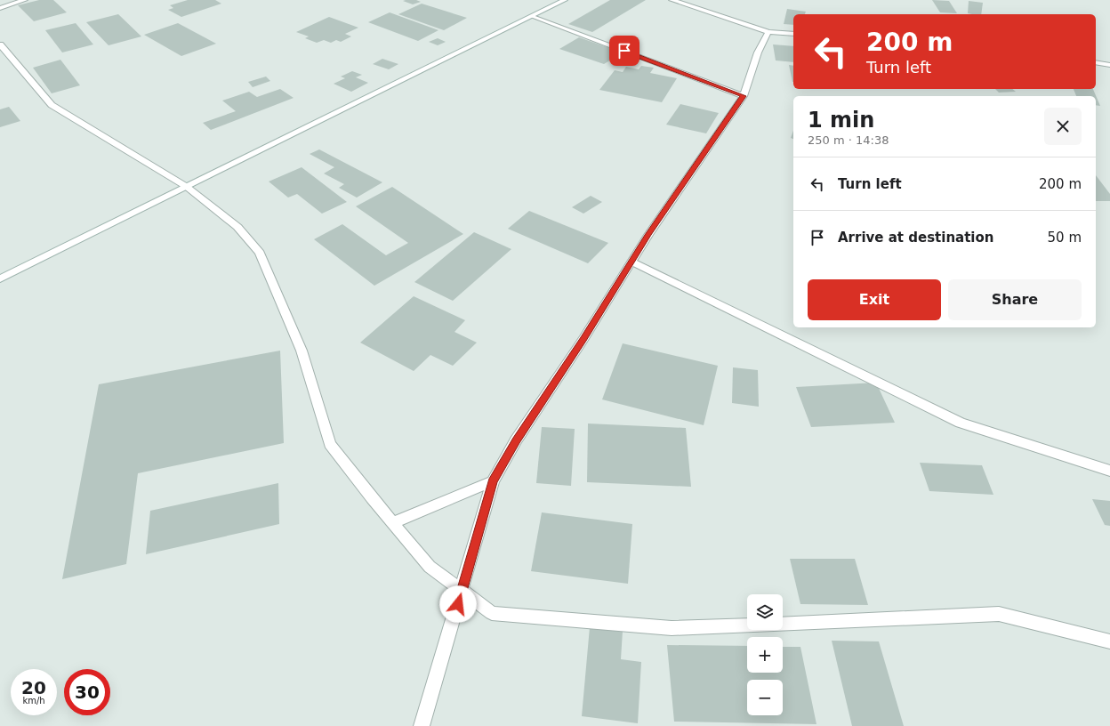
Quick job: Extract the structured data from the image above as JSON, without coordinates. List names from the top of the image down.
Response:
{
  "page": {
    "turn": ["200 m", "Turn left"],
    "heading": ["1 min", "250 m · 14:38"],
    "list": [
      {
        "name": "Turn left",
        "value": "200 m"
      },
      {
        "name": "Arrive at destination",
        "value": "50 m"
      }
    ],
    "buttons": ["Exit", "Share"],
    "map_buttons": ["+", "−"],
    "speed": "20 km/h",
    "limit": "30"
  }
}
